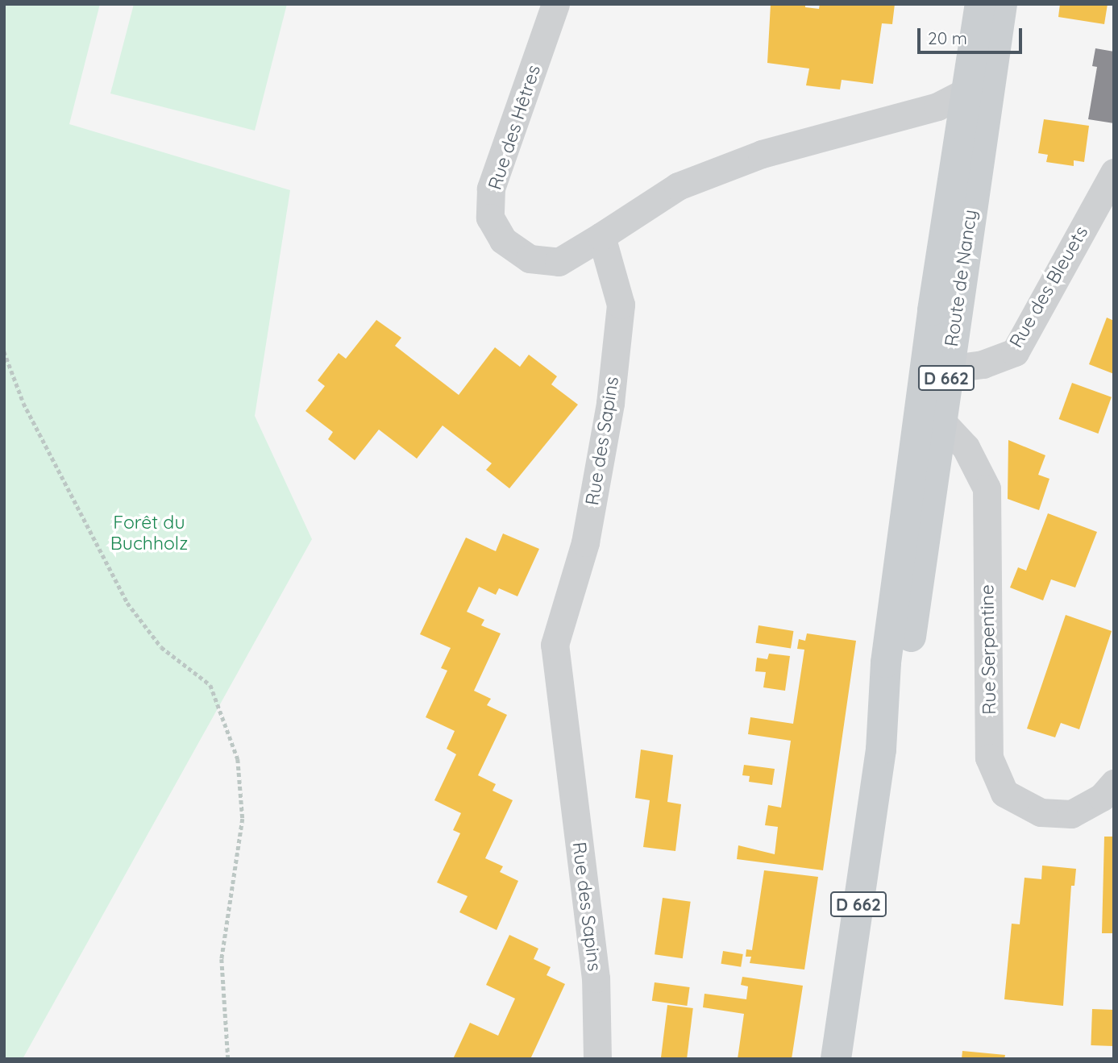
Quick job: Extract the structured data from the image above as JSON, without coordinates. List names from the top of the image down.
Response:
{
  "streets": {
    "main road": ["Route de Nancy", "D 662"],
    "street": [
      "Rue des Hêtres",
      "Rue des Bleuets",
      "Rue des Sapins",
      "Rue Serpentine"
    ]
  },
  "crossings": [
    ["Rue des Hêtres", "Rue des Sapins"],
    ["Route de Nancy", "Rue des Bleuets"],
    ["Route de Nancy", "Rue Serpentine"],
    ["Rue des Bleuets", "Rue Serpentine"]
  ],
  "parks": ["Forêt du Buchholz"],
  "scale_bar": "20 m"
}
